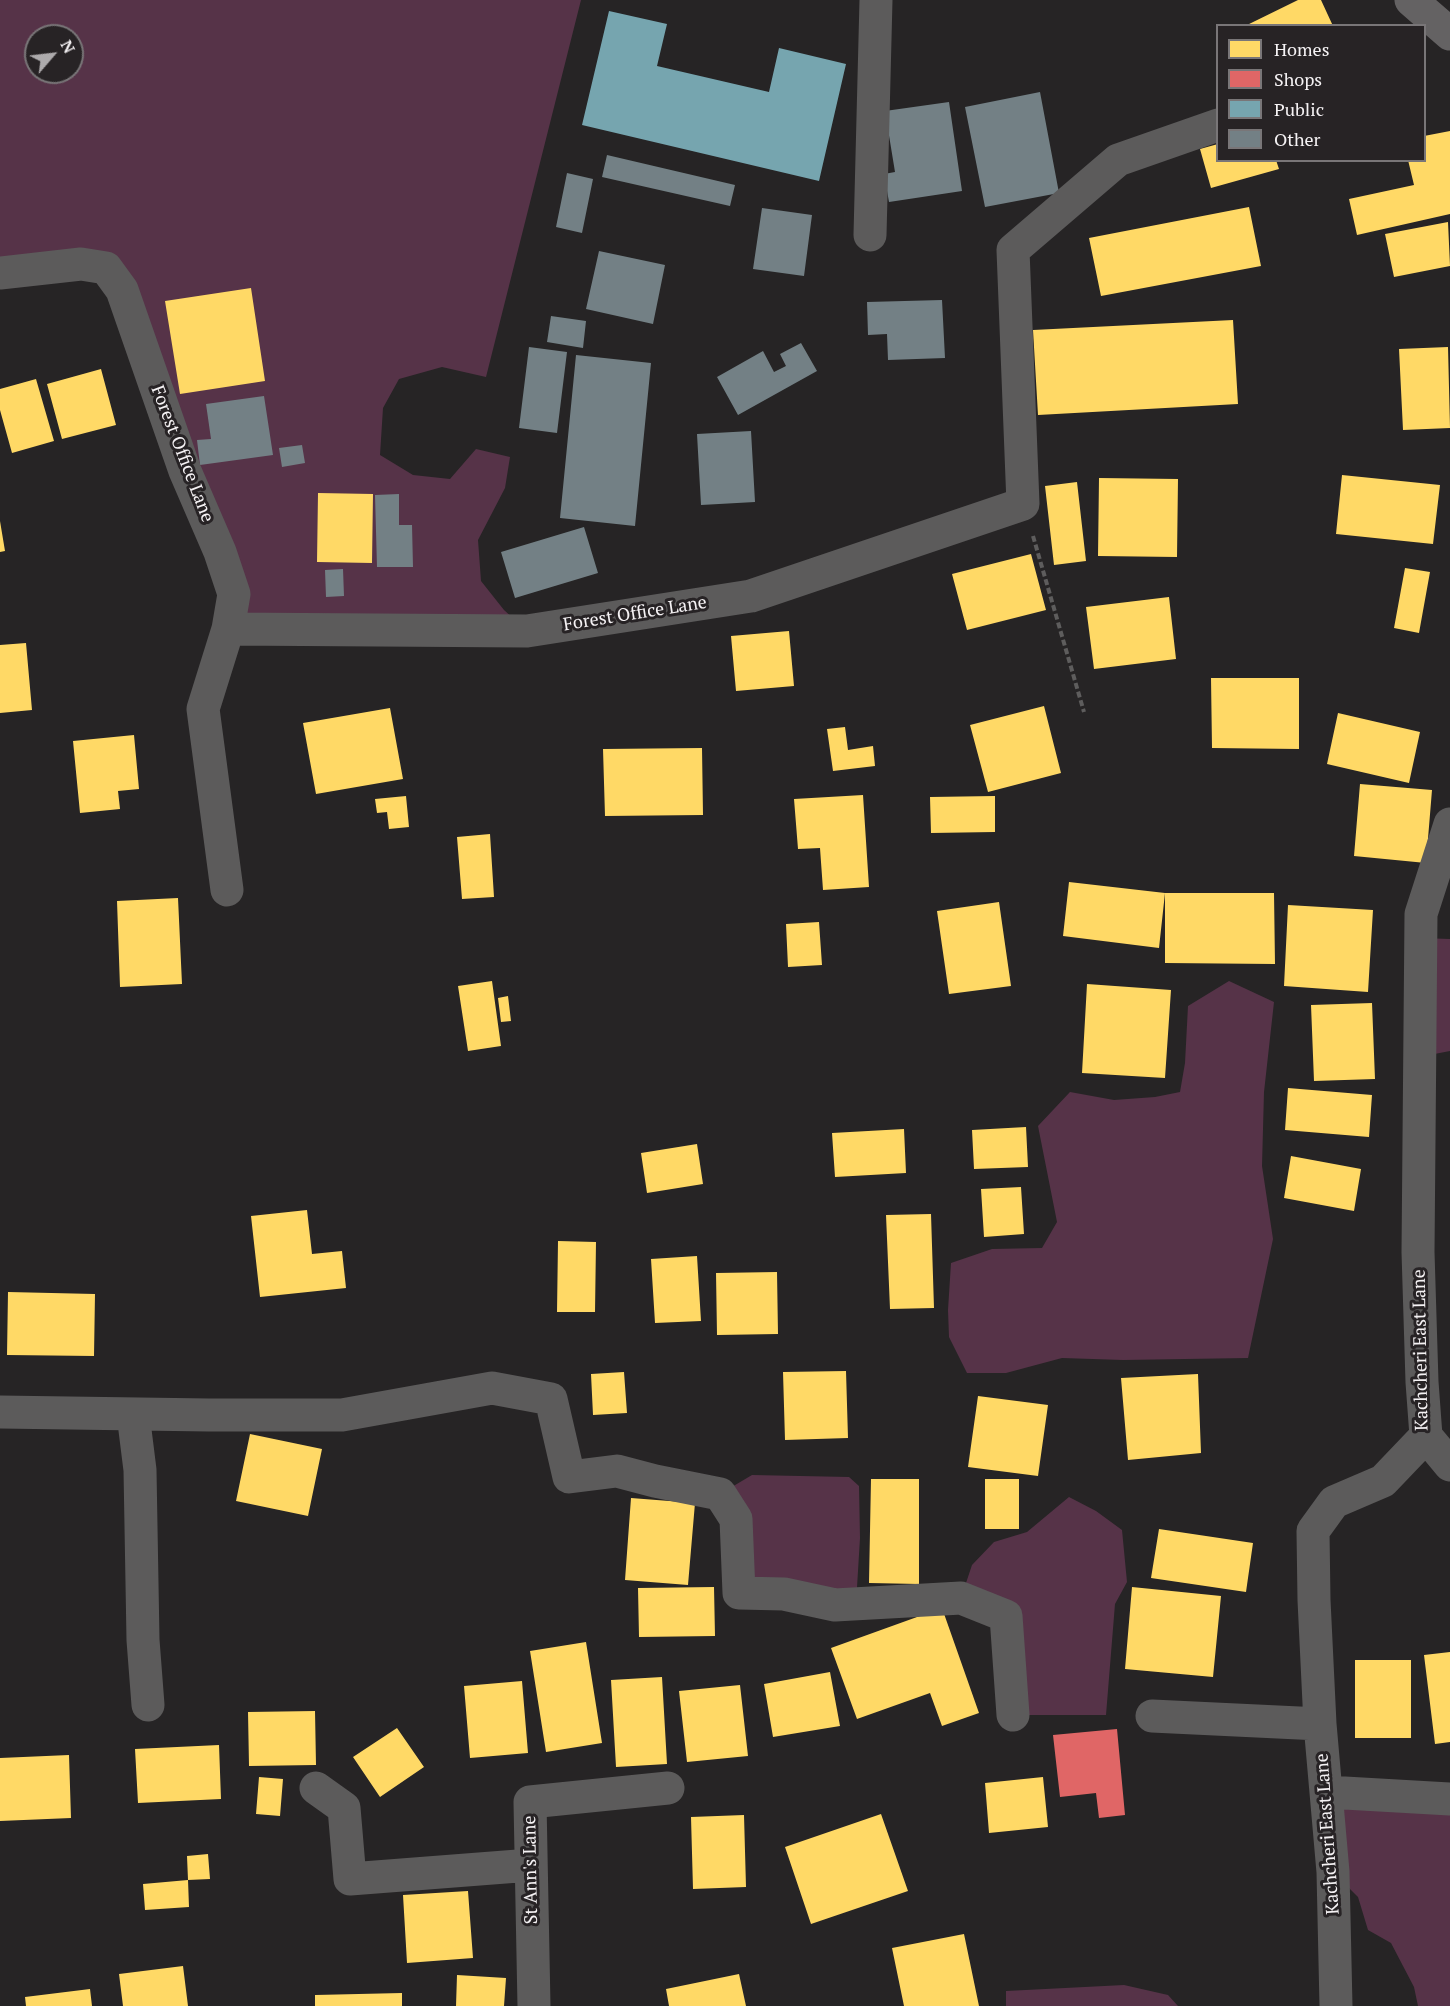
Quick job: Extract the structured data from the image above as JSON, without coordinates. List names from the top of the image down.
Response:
{
  "streets": {
    "street": ["Forest Office Lane", "Kachcheri East Lane", "St Ann's Lane"]
  },
  "legend": [
    "Homes",
    "Shops",
    "Public",
    "Other"
  ],
  "north": "top right"
}
